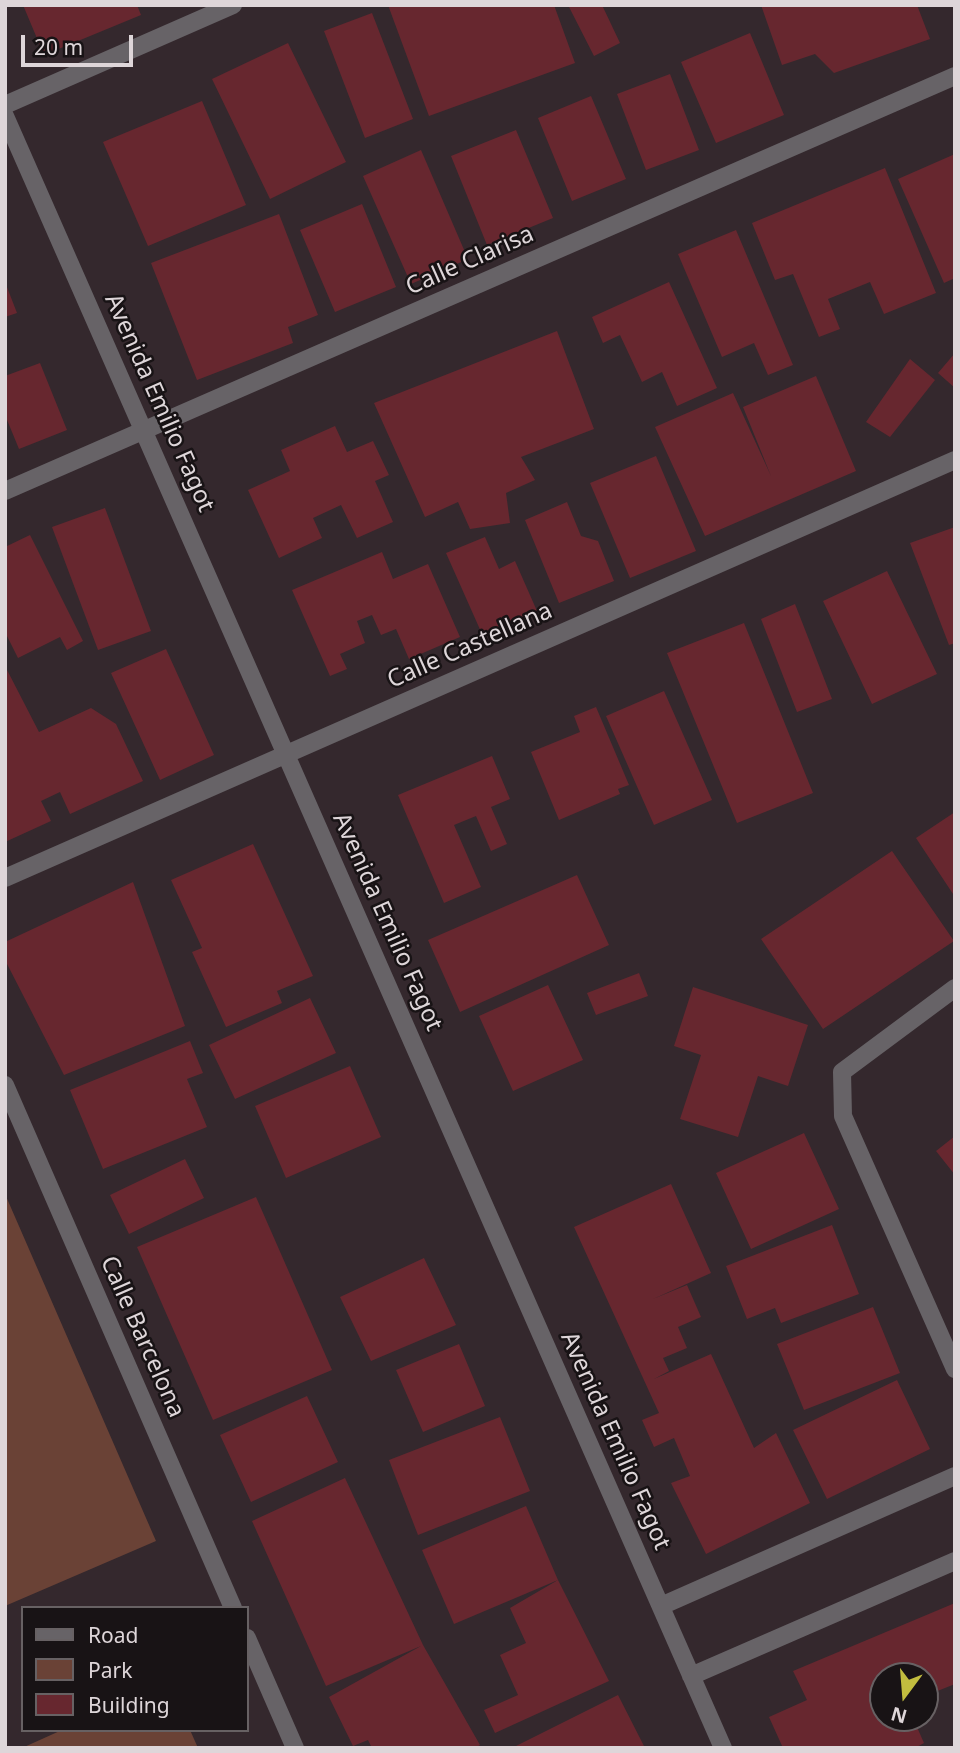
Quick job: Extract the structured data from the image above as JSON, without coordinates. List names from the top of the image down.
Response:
{
  "streets": {
    "street": [
      "Calle Clarisa",
      "Avenida Emilio Fagot",
      "Calle Castellana",
      "Calle Barcelona"
    ]
  },
  "crossings": [
    ["Calle Clarisa", "Avenida Emilio Fagot"],
    ["Avenida Emilio Fagot", "Calle Castellana"]
  ],
  "legend": ["Road", "Park", "Building"],
  "scale_bar": "20 m",
  "north": "bottom"
}
